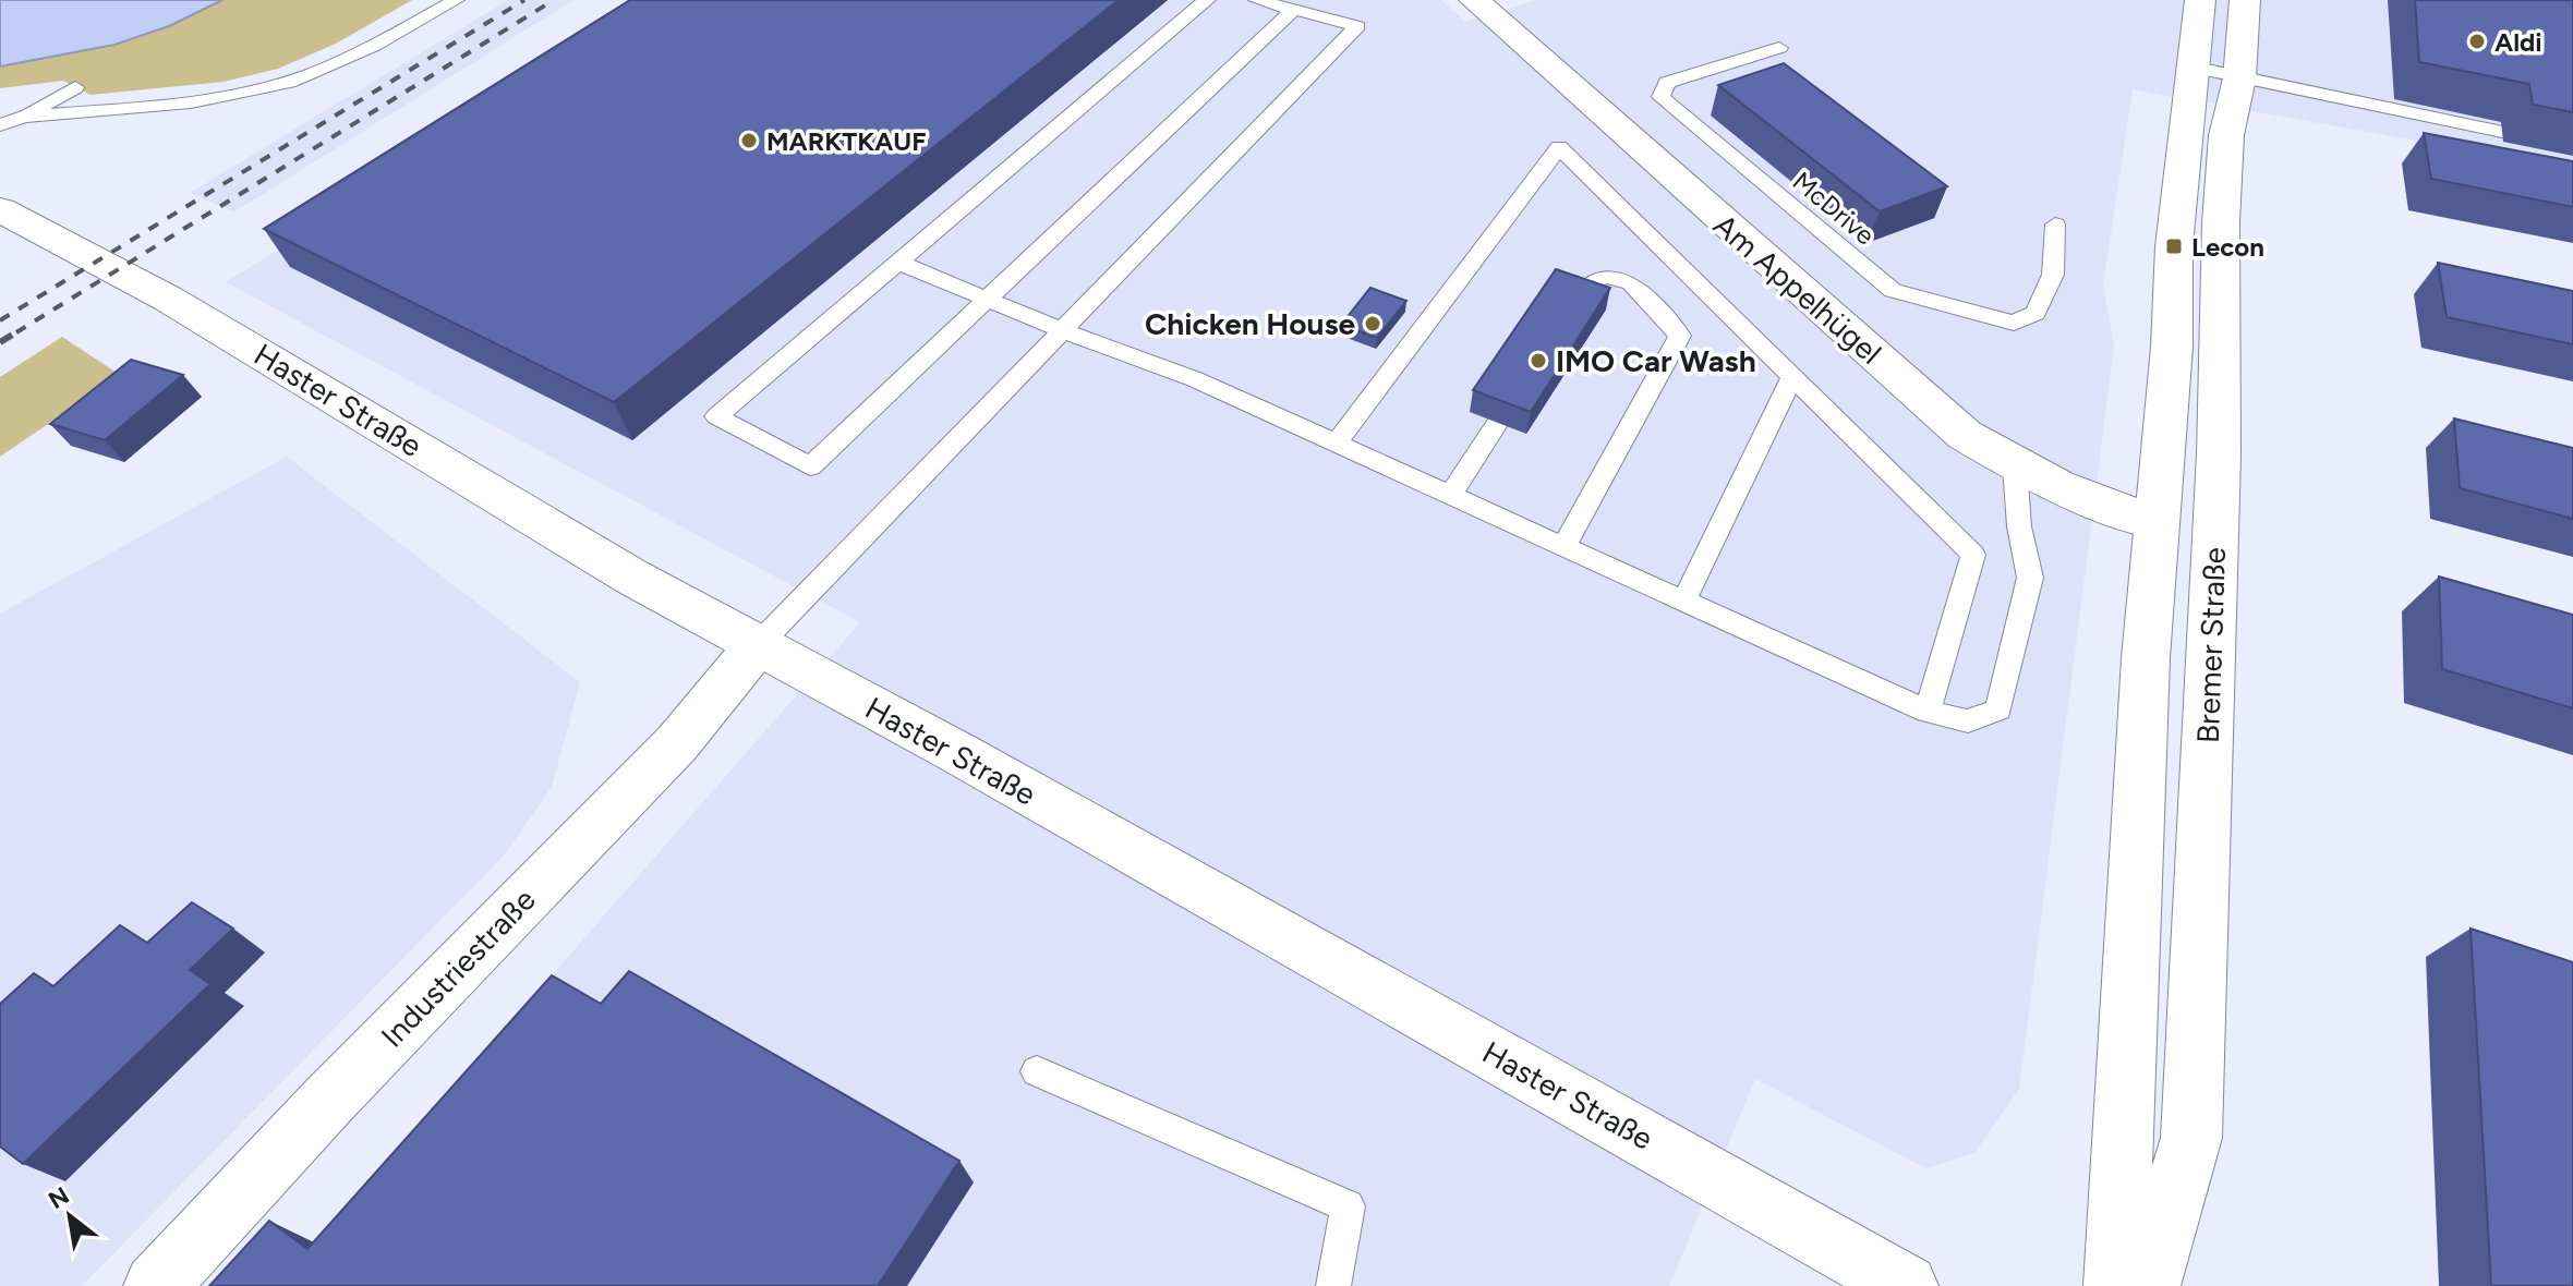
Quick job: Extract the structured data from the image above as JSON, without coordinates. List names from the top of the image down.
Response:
{
  "streets": {
    "street": [
      "Am Appelhügel",
      "Haster Straße",
      "Bremer Straße",
      "Industriestraße"
    ],
    "lane": ["McDrive"]
  },
  "crossings": [
    ["Am Appelhügel", "Bremer Straße"],
    ["Haster Straße", "Industriestraße"]
  ],
  "places": {
    "other": [
      "Aldi",
      "MARKTKAUF",
      "Chicken House",
      "IMO Car Wash"
    ],
    "transit": ["Lecon"]
  },
  "north": "top left"
}
